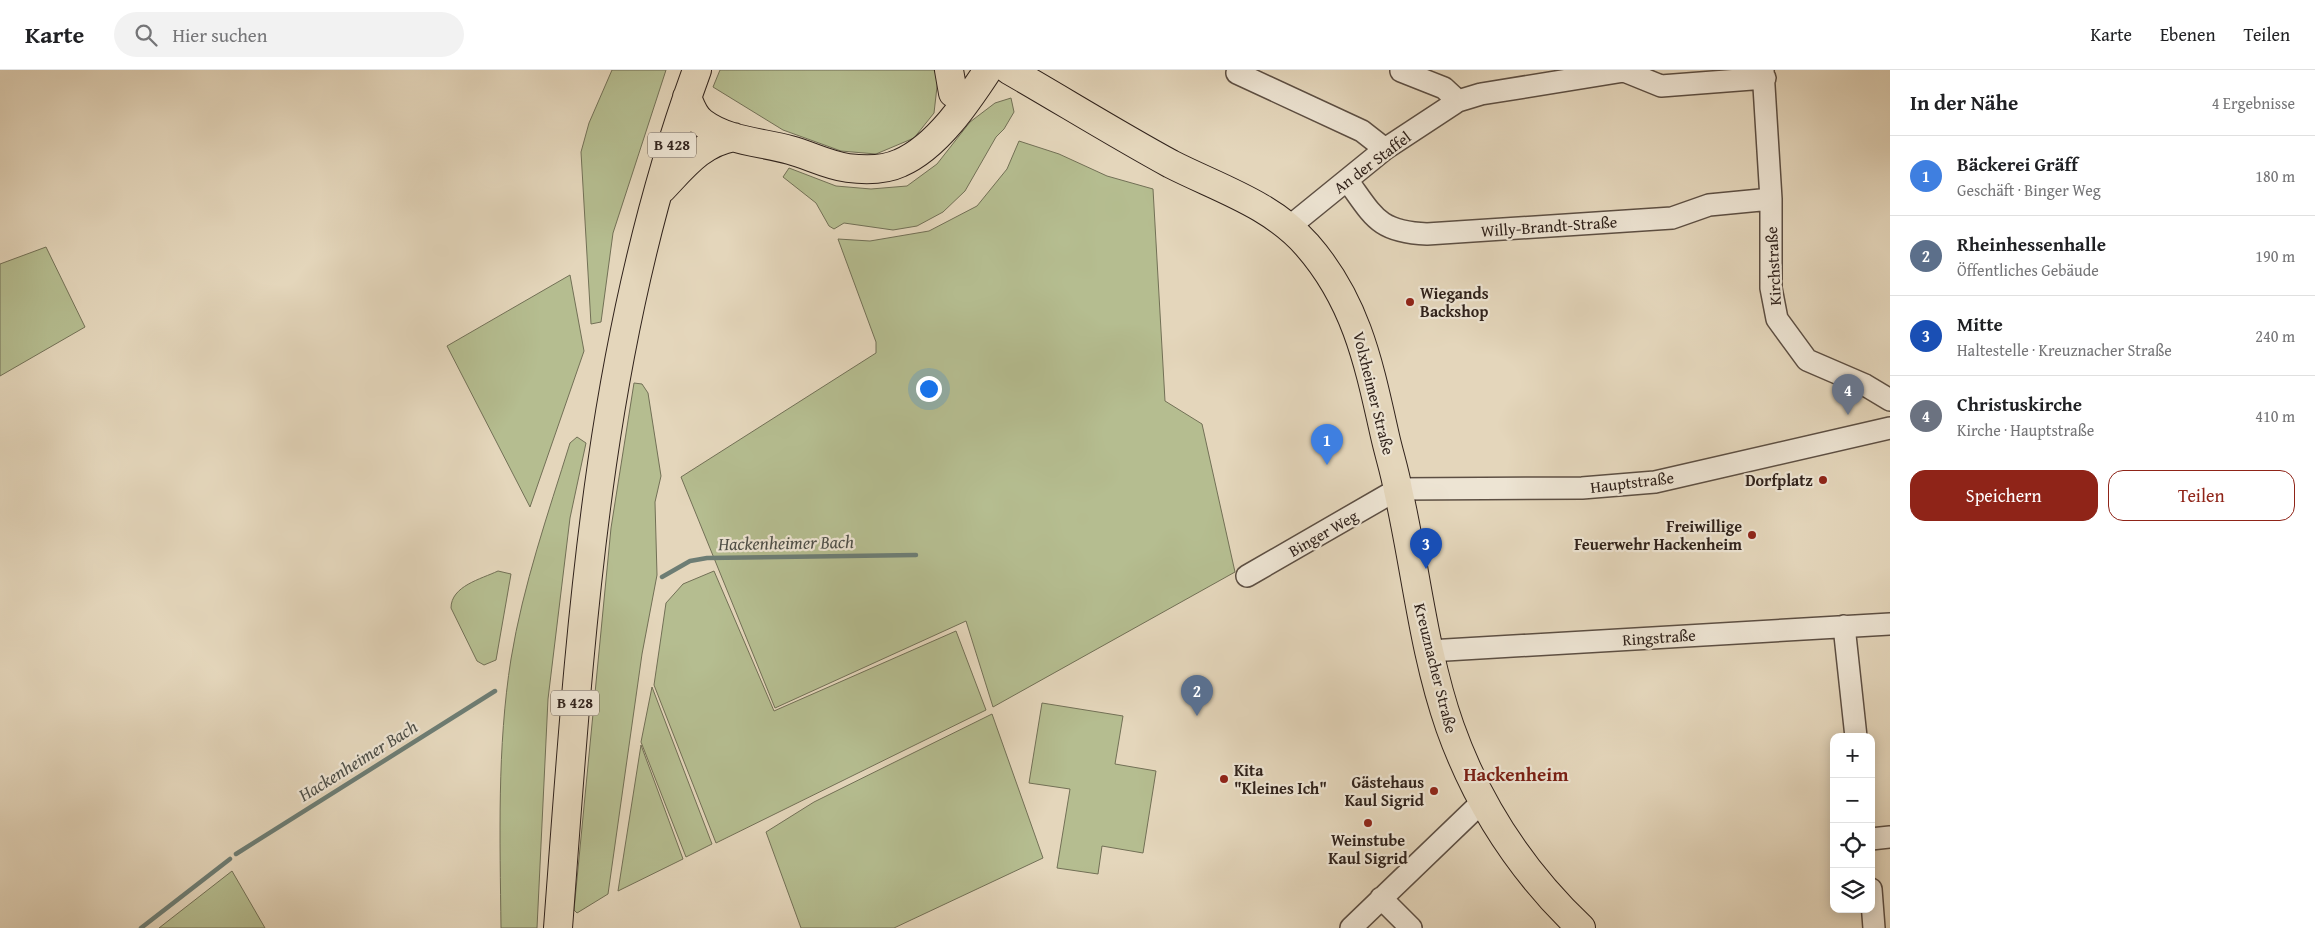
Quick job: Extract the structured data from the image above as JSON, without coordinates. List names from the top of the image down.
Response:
{
  "streets": {
    "main road": ["B 428", "Volxheimer Straße", "Kreuznacher Straße"],
    "street": [
      "An der Staffel",
      "Willy-Brandt-Straße",
      "Kirchstraße",
      "Hauptstraße",
      "Binger Weg",
      "Ringstraße"
    ]
  },
  "crossings": [
    ["An der Staffel", "Willy-Brandt-Straße"],
    ["An der Staffel", "Kirchstraße"],
    ["An der Staffel", "Volxheimer Straße"],
    ["Willy-Brandt-Straße", "Kirchstraße"],
    ["Volxheimer Straße", "Hauptstraße"],
    ["Volxheimer Straße", "Binger Weg"],
    ["Volxheimer Straße", "Kreuznacher Straße"],
    ["Hauptstraße", "Binger Weg"],
    ["Hauptstraße", "Kreuznacher Straße"],
    ["Binger Weg", "Kreuznacher Straße"],
    ["Ringstraße", "Kreuznacher Straße"]
  ],
  "districts": ["Hackenheim"],
  "water": ["Hackenheimer Bach"],
  "places": [
    "Wiegands Backshop",
    "Dorfplatz",
    "Freiwillige Feuerwehr Hackenheim",
    "Kita \"Kleines Ich\"",
    "Gästehaus Kaul Sigrid",
    "Weinstube Kaul Sigrid"
  ],
  "page": {
    "header": "Karte",
    "search": "Hier suchen",
    "nav": ["Karte", "Ebenen", "Teilen"],
    "heading": ["In der Nähe", "4 Ergebnisse"],
    "list": [
      {
        "mark": "1",
        "name": "Bäckerei Gräff",
        "note": "Geschäft · Binger Weg",
        "value": "180 m"
      },
      {
        "mark": "2",
        "name": "Rheinhessenhalle",
        "note": "Öffentliches Gebäude",
        "value": "190 m"
      },
      {
        "mark": "3",
        "name": "Mitte",
        "note": "Haltestelle · Kreuznacher Straße",
        "value": "240 m"
      },
      {
        "mark": "4",
        "name": "Christuskirche",
        "note": "Kirche · Hauptstraße",
        "value": "410 m"
      }
    ],
    "pins": [
      "4",
      "1",
      "3",
      "2"
    ],
    "buttons": ["Speichern", "Teilen"],
    "map_buttons": ["+", "−"]
  }
}
